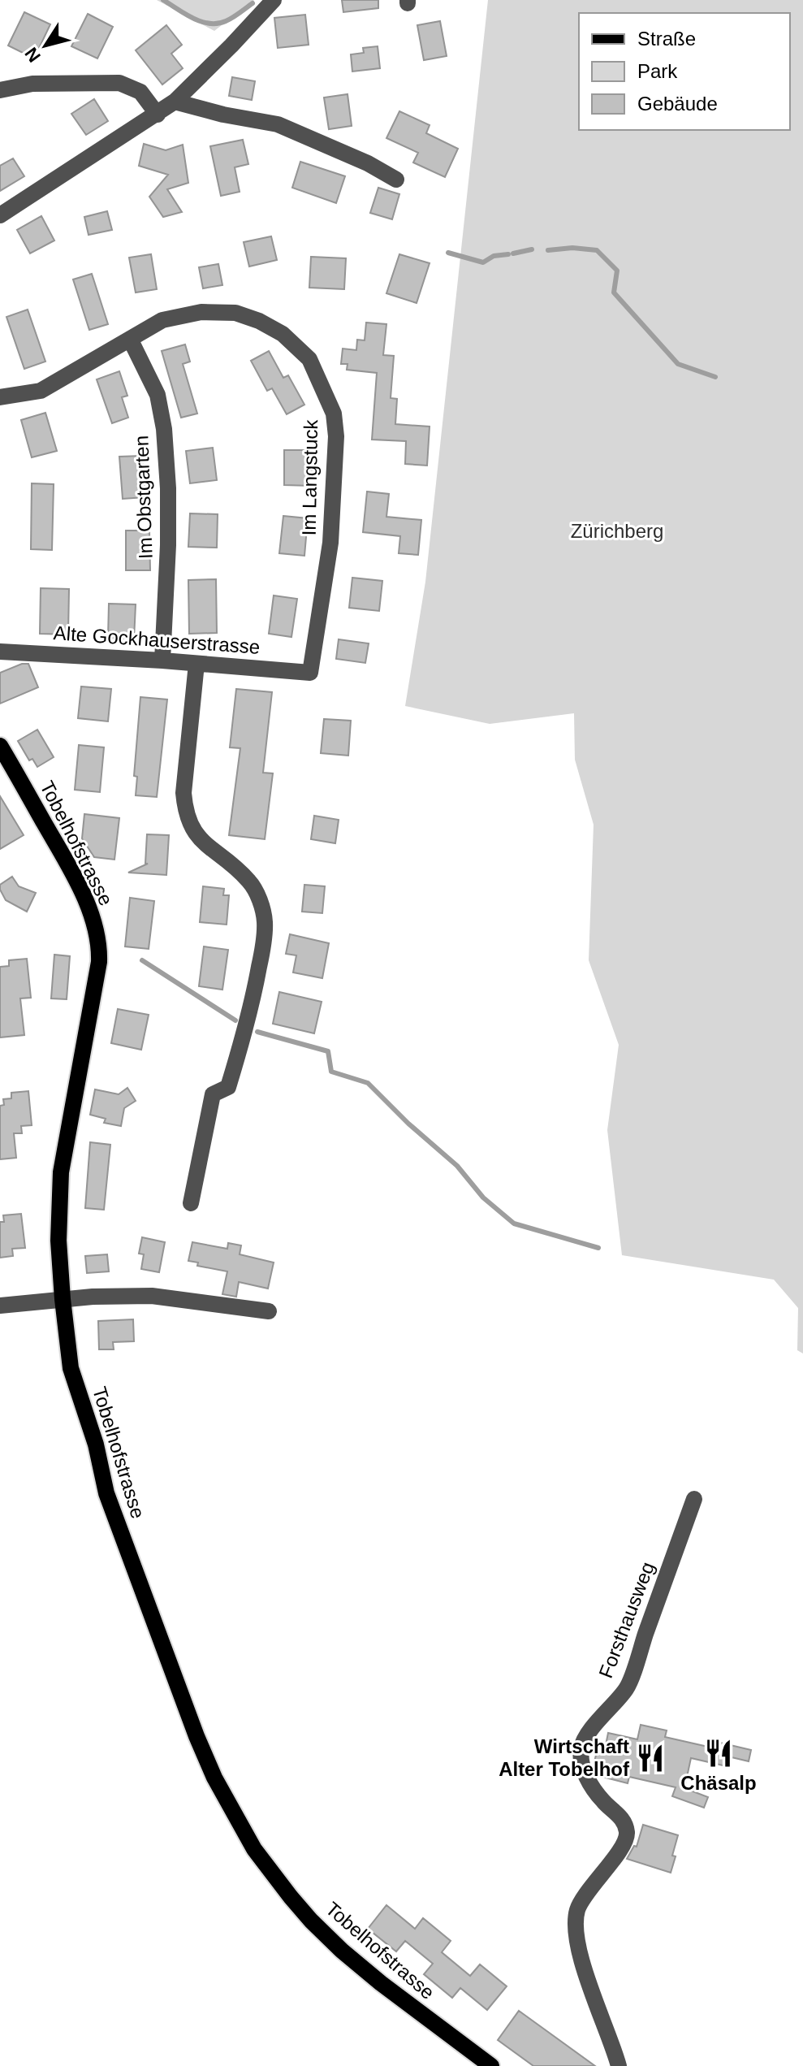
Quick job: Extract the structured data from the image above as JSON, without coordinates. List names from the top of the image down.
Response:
{
  "streets": {
    "main road": ["Tobelhofstrasse"],
    "street": [
      "Im Langstuck",
      "Im Obstgarten",
      "Alte Gockhauserstrasse",
      "Forsthausweg"
    ]
  },
  "crossings": [
    ["Im Langstuck", "Im Obstgarten"],
    ["Im Langstuck", "Alte Gockhauserstrasse"],
    ["Im Obstgarten", "Alte Gockhauserstrasse"]
  ],
  "parks": ["Zürichberg"],
  "places": {
    "restaurant": ["Chäsalp", "Wirtschaft Alter Tobelhof"]
  },
  "legend": ["Straße", "Park", "Gebäude"],
  "north": "bottom left"
}
